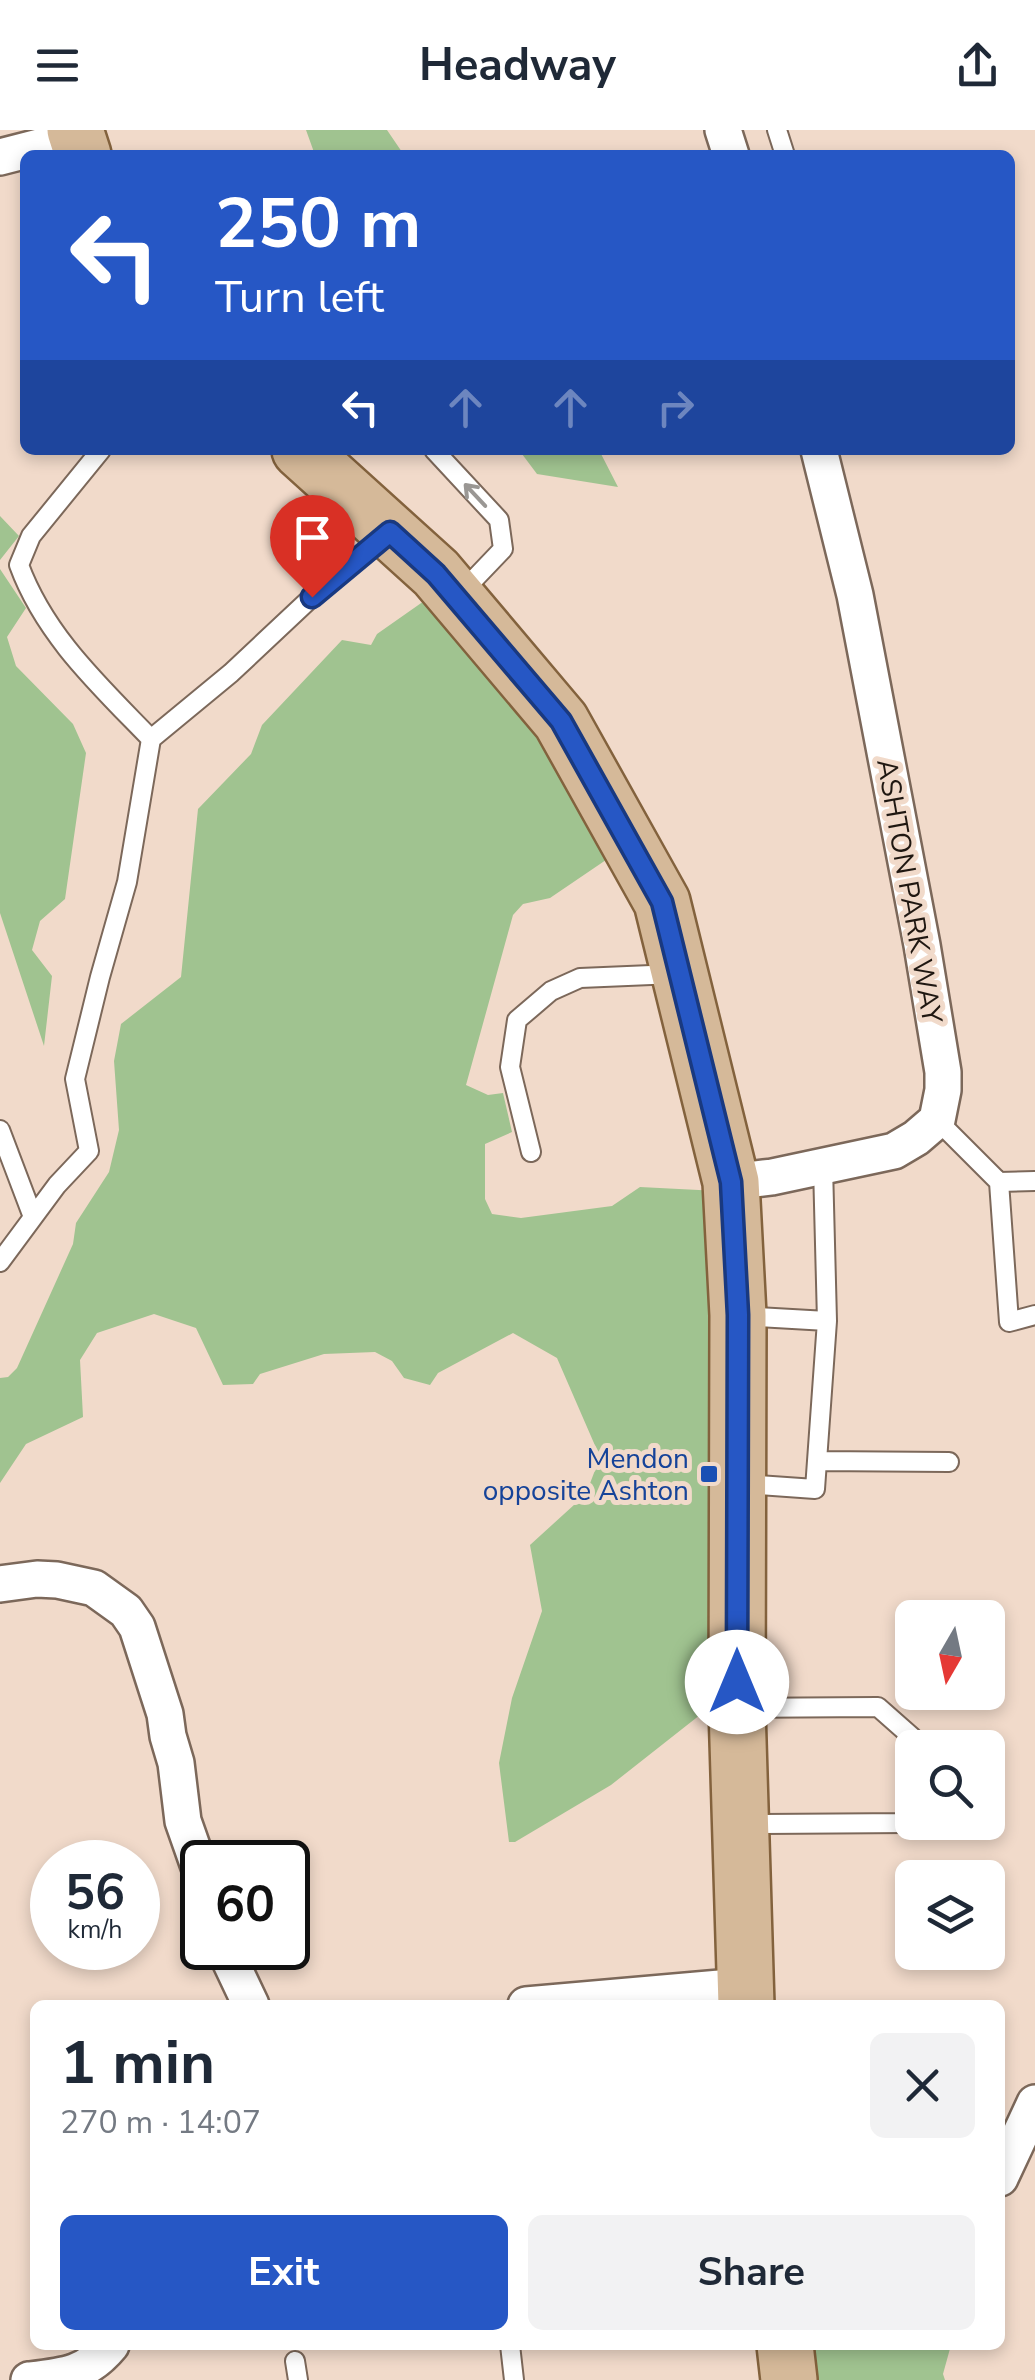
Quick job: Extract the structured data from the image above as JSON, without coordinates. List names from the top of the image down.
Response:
{
  "streets": {
    "street": ["ASHTON PARK WAY"]
  },
  "places": {
    "transit": ["Mendon opposite Ashton"]
  },
  "north": "bottom",
  "page": {
    "header": "Headway",
    "turn": ["250 m", "Turn left"],
    "speed": "56 km/h",
    "limit": "60",
    "heading": ["1 min", "270 m · 14:07"],
    "buttons": ["Exit", "Share"]
  }
}
